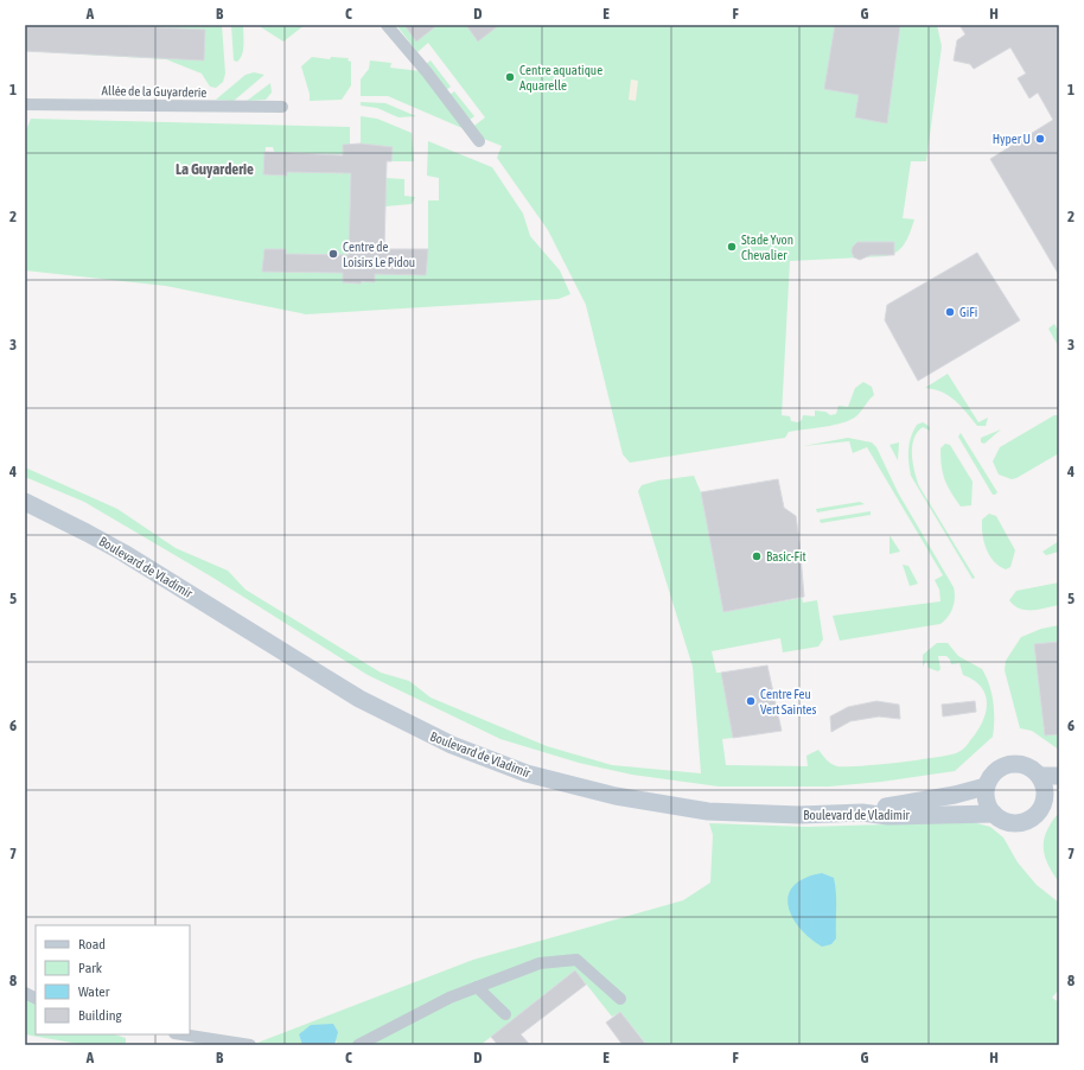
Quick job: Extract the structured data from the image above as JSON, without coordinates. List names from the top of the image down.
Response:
{
  "streets": {
    "main road": ["Boulevard de Vladimir"],
    "street": ["Allée de la Guyarderie"]
  },
  "districts": ["La Guyarderie"],
  "places": [
    "Centre aquatique Aquarelle",
    "Hyper U",
    "Stade Yvon Chevalier",
    "Centre de Loisirs Le Pidou",
    "GiFi",
    "Basic-Fit",
    "Centre Feu Vert Saintes"
  ],
  "legend": [
    "Road",
    "Park",
    "Water",
    "Building"
  ],
  "grid": {
    "columns": [
      "A",
      "B",
      "C",
      "D",
      "E",
      "F",
      "G",
      "H"
    ],
    "rows": [
      "1",
      "2",
      "3",
      "4",
      "5",
      "6",
      "7",
      "8"
    ]
  }
}
